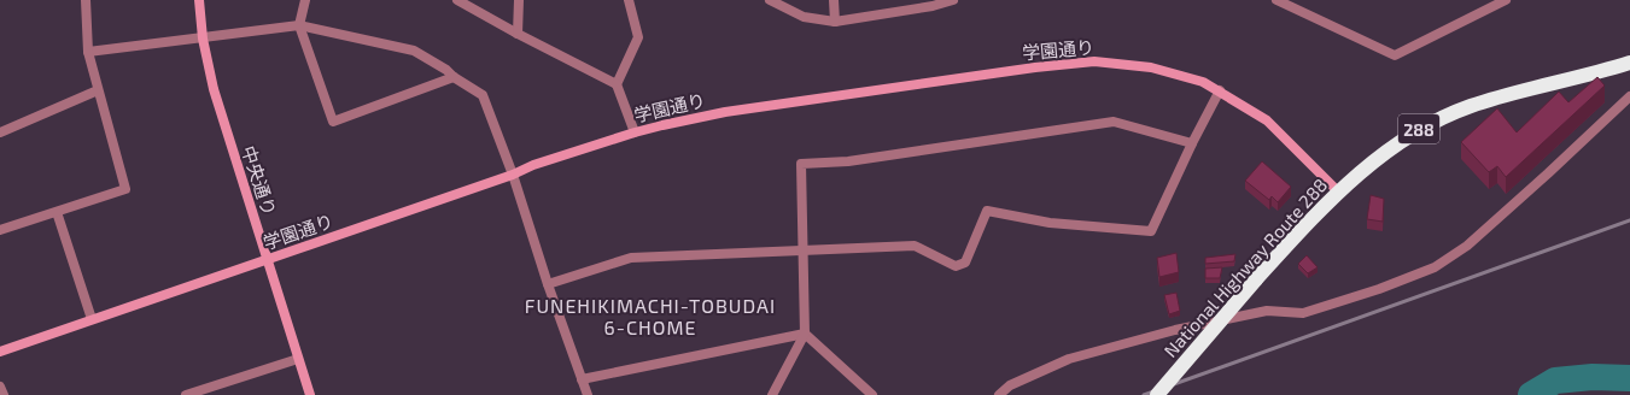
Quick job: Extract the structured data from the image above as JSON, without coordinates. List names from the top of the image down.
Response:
{
  "streets": {
    "highway": ["288", "National Highway Route 288"],
    "street": ["学園通り", "中央通り"]
  },
  "crossings": [
    ["学園通り", "中央通り"],
    ["学園通り", "National Highway Route 288"]
  ],
  "districts": ["FUNEHIKIMACHI-TOBUDAI 6-CHOME"]
}
